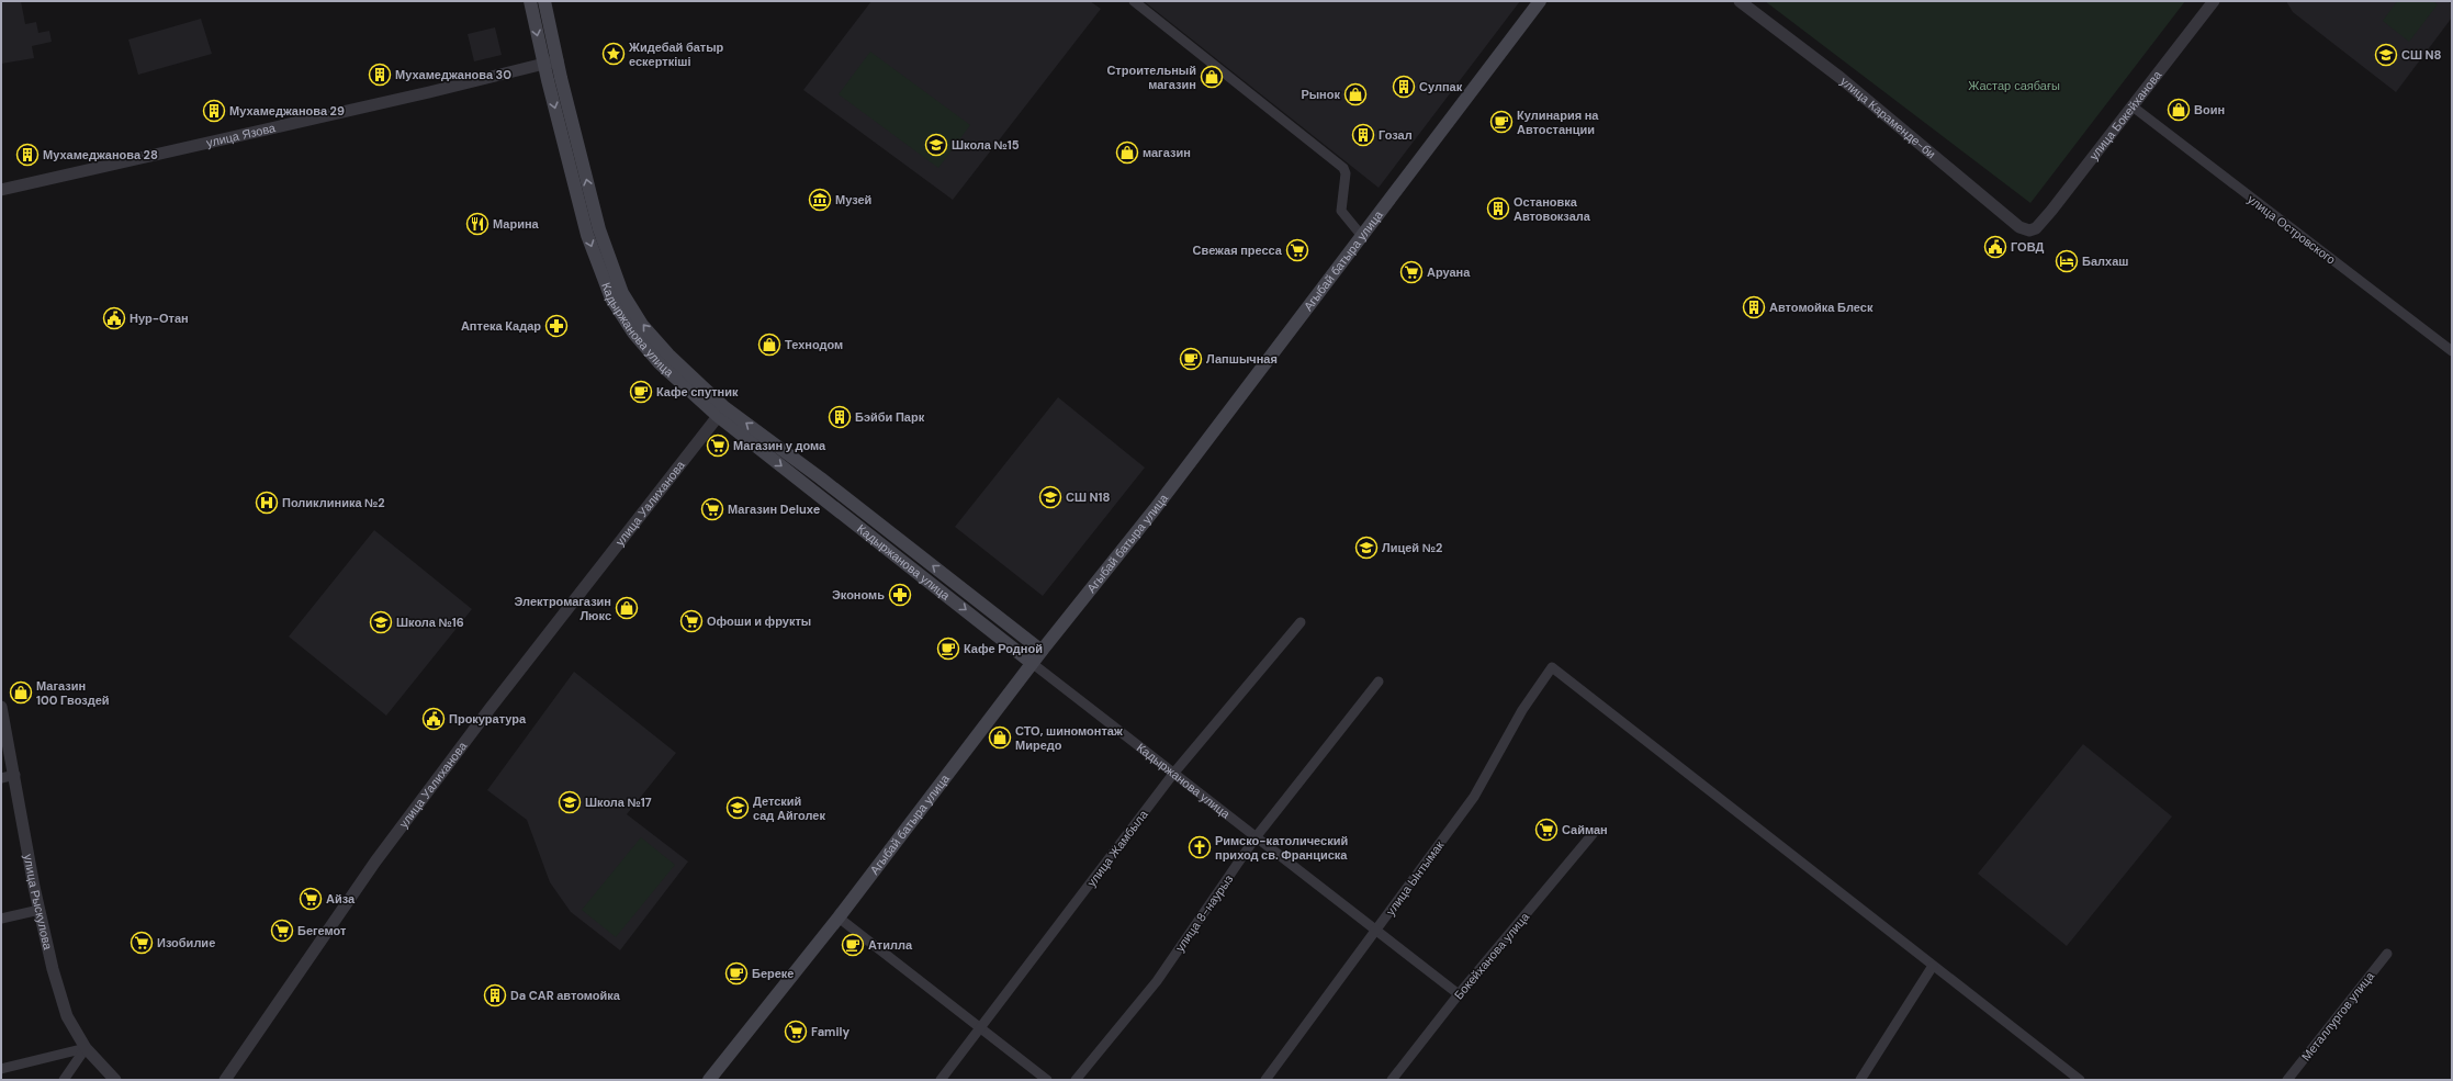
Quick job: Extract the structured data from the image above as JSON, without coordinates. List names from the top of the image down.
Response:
{
  "streets": {
    "main road": ["Агыбай батыра улица", "Кадыржанова улица"],
    "street": [
      "улица Бокейханова",
      "улица Караменде-би",
      "улица Язова",
      "улица Островского",
      "улица Уалиханова",
      "улица Жамбыла",
      "улица Ынтымак",
      "улица Рыскулова",
      "улица 8-наурыз",
      "Бокейханова улица",
      "Металлургов улица"
    ]
  },
  "crossings": [
    ["улица Бокейханова", "улица Караменде-би"],
    ["улица Бокейханова", "улица Островского"],
    ["улица Язова", "Кадыржанова улица"],
    ["Агыбай батыра улица", "Кадыржанова улица"],
    ["Кадыржанова улица", "улица Уалиханова"],
    ["Кадыржанова улица", "улица Жамбыла"],
    ["Кадыржанова улица", "улица Ынтымак"],
    ["Кадыржанова улица", "улица 8-наурыз"],
    ["Кадыржанова улица", "Бокейханова улица"]
  ],
  "parks": ["Жастар саябағы"],
  "places": {
    "place": ["Жидебай батыр ескерткіші"],
    "school or university": [
      "СШ N8",
      "Школа №15",
      "СШ N18",
      "Лицей №2",
      "Школа №16",
      "Школа №17",
      "Детский сад Айголек"
    ],
    "building": [
      "Мухамеджанова 30",
      "Сулпак",
      "Мухамеджанова 29",
      "Гозал",
      "Мухамеджанова 28",
      "Остановка Автовокзала",
      "Автомойка Блеск",
      "Бэйби Парк",
      "Da CAR автомойка"
    ],
    "shop": [
      "Строительный магазин",
      "Рынок",
      "Воин",
      "магазин",
      "Технодом",
      "Электромагазин Люкс",
      "Магазин 100 Гвоздей",
      "СТО, шиномонтаж Миредо"
    ],
    "cafe": [
      "Кулинария на Автостанции",
      "Лапшычная",
      "Кафе спутник",
      "Кафе Родной",
      "Атилла",
      "Береке"
    ],
    "museum": ["Музей"],
    "restaurant": ["Марина"],
    "public building": ["ГОВД", "Нур-Отан", "Прокуратура"],
    "supermarket": [
      "Свежая пресса",
      "Аруана",
      "Магазин у дома",
      "Магазин Deluxe",
      "Офоши и фрукты",
      "Сайман",
      "Айза",
      "Бегемот",
      "Изобилие",
      "Family"
    ],
    "hotel": ["Балхаш"],
    "pharmacy": ["Аптека Кадар", "Экономь"],
    "hospital": ["Поликлиника №2"],
    "church": ["Римско-католический приход св. Франциска"]
  }
}
